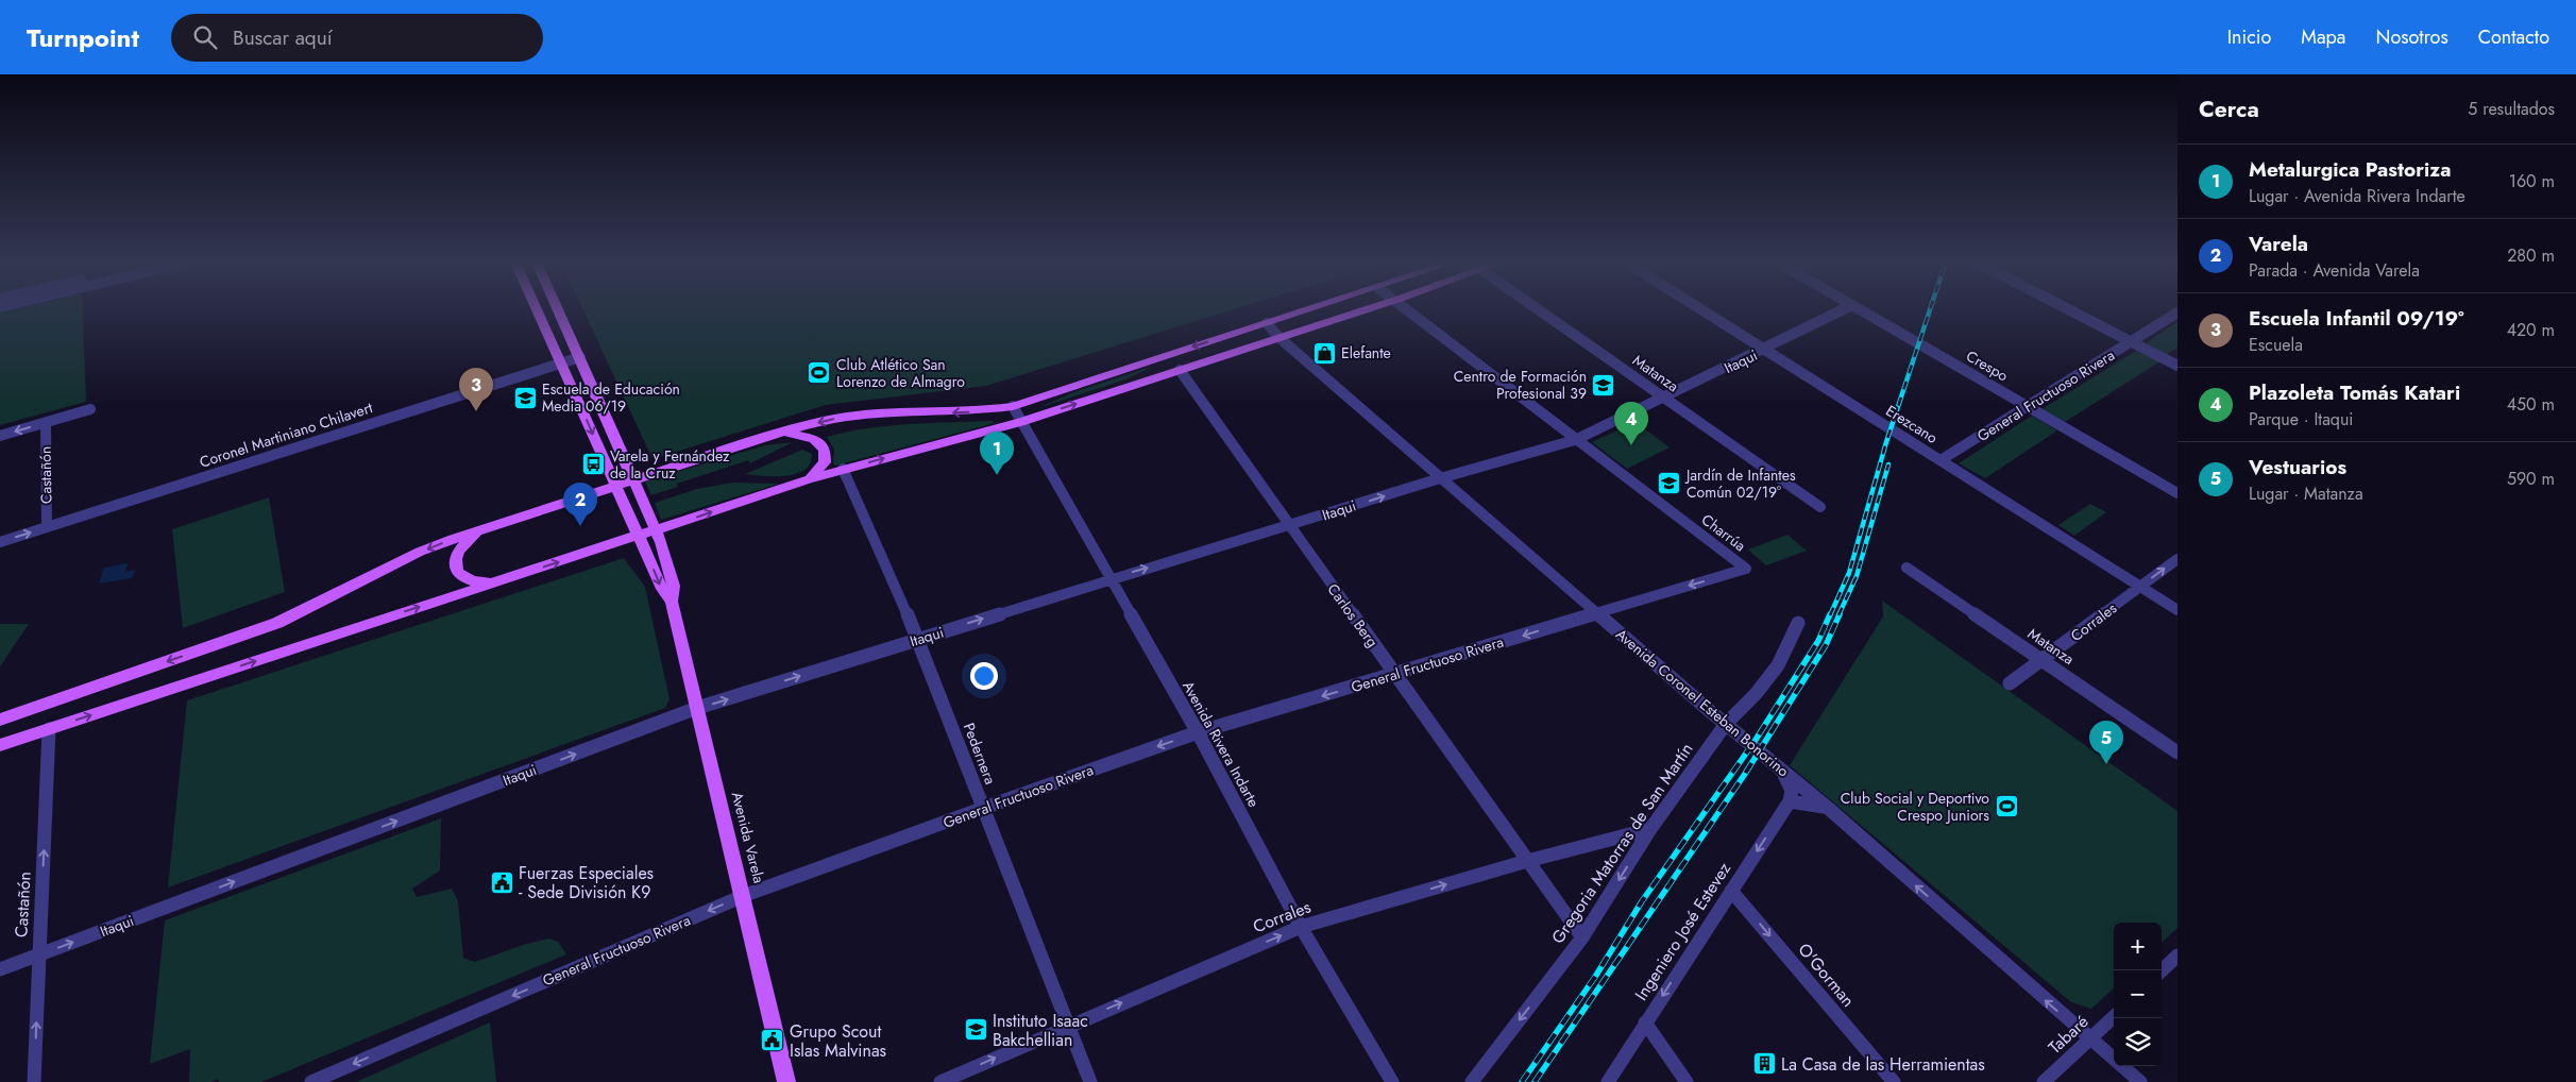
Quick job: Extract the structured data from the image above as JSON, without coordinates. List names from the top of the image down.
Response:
{
  "streets": {
    "main road": ["Avenida Varela"],
    "street": [
      "Itaqui",
      "Crespo",
      "Matanza",
      "General Fructuoso Rivera",
      "Erezcano",
      "Coronel Martiniano Chilavert",
      "Castañón",
      "Charrúa",
      "Carlos Berg",
      "Corrales",
      "Avenida Coronel Esteban Bonorino",
      "Avenida Rivera Indarte",
      "Pedernera",
      "Gregoria Matorras de San Martín",
      "Ingeniero José Estevez",
      "O'Gorman",
      "Tabaré"
    ]
  },
  "crossings": [
    ["Itaqui", "Matanza"],
    ["Itaqui", "Erezcano"],
    ["Itaqui", "Castañón"],
    ["Itaqui", "Charrúa"],
    ["Itaqui", "Carlos Berg"],
    ["Itaqui", "Avenida Coronel Esteban Bonorino"],
    ["Itaqui", "Avenida Rivera Indarte"],
    ["Itaqui", "Pedernera"],
    ["Itaqui", "Avenida Varela"],
    ["Crespo", "General Fructuoso Rivera"],
    ["Matanza", "Corrales"],
    ["General Fructuoso Rivera", "Erezcano"],
    ["General Fructuoso Rivera", "Charrúa"],
    ["General Fructuoso Rivera", "Carlos Berg"],
    ["General Fructuoso Rivera", "Avenida Coronel Esteban Bonorino"],
    ["General Fructuoso Rivera", "Avenida Rivera Indarte"],
    ["General Fructuoso Rivera", "Pedernera"],
    ["General Fructuoso Rivera", "Avenida Varela"],
    ["Erezcano", "Corrales"],
    ["Coronel Martiniano Chilavert", "Castañón"],
    ["Coronel Martiniano Chilavert", "Avenida Varela"],
    ["Carlos Berg", "Corrales"],
    ["Carlos Berg", "Gregoria Matorras de San Martín"],
    ["Corrales", "Avenida Rivera Indarte"],
    ["Corrales", "Pedernera"],
    ["Corrales", "Gregoria Matorras de San Martín"],
    ["Avenida Coronel Esteban Bonorino", "Gregoria Matorras de San Martín"],
    ["Avenida Coronel Esteban Bonorino", "Tabaré"],
    ["Ingeniero José Estevez", "O'Gorman"]
  ],
  "one_way": [
    "Itaqui",
    "General Fructuoso Rivera",
    "Castañón",
    "Corrales",
    "Gregoria Matorras de San Martín",
    "Ingeniero José Estevez",
    "O'Gorman"
  ],
  "places": {
    "shop": ["Elefante"],
    "sports": ["Club Atlético San Lorenzo de Almagro", "Club Social y Deportivo Crespo Juniors"],
    "school or university": [
      "Centro de Formación Profesional 39",
      "Escuela de Educación Media 06/19",
      "Jardín de Infantes Común 02/19°",
      "Instituto Isaac Bakchellian"
    ],
    "bus stop": ["Varela y Fernández de la Cruz"],
    "public building": ["Fuerzas Especiales - Sede División K9", "Grupo Scout Islas Malvinas"],
    "building": ["La Casa de las Herramientas"]
  },
  "page": {
    "header": "Turnpoint",
    "search": "Buscar aquí",
    "nav": [
      "Inicio",
      "Mapa",
      "Nosotros",
      "Contacto"
    ],
    "heading": ["Cerca", "5 resultados"],
    "list": [
      {
        "mark": "1",
        "name": "Metalurgica Pastoriza",
        "note": "Lugar · Avenida Rivera Indarte",
        "value": "160 m"
      },
      {
        "mark": "2",
        "name": "Varela",
        "note": "Parada · Avenida Varela",
        "value": "280 m"
      },
      {
        "mark": "3",
        "name": "Escuela Infantil 09/19°",
        "note": "Escuela",
        "value": "420 m"
      },
      {
        "mark": "4",
        "name": "Plazoleta Tomás Katari",
        "note": "Parque · Itaqui",
        "value": "450 m"
      },
      {
        "mark": "5",
        "name": "Vestuarios",
        "note": "Lugar · Matanza",
        "value": "590 m"
      }
    ],
    "pins": [
      "3",
      "4",
      "1",
      "2",
      "5"
    ],
    "map_buttons": ["+", "−"]
  }
}
